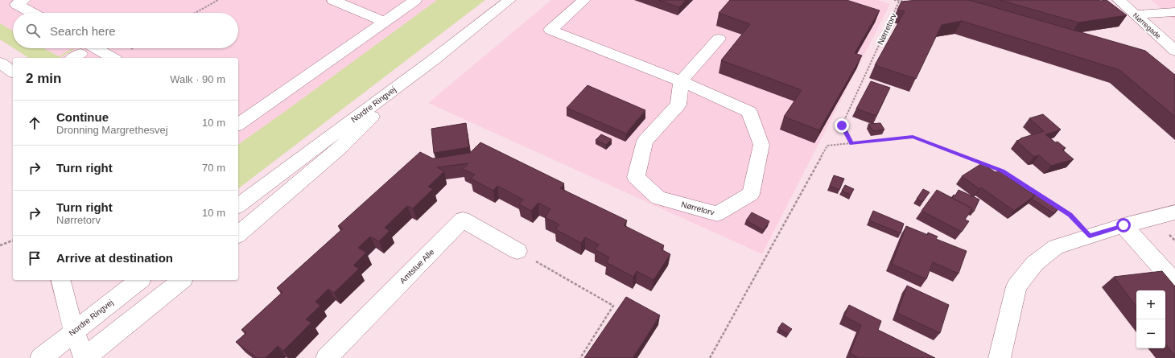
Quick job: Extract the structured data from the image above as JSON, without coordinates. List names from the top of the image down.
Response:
{
  "streets": {
    "street": [
      "Nørregade",
      "Nørretorv",
      "Nordre Ringvej",
      "Amtstue Alle"
    ]
  },
  "page": {
    "search": "Search here",
    "heading": ["2 min", "Walk · 90 m"],
    "list": [
      ["Continue", "Dronning Margrethesvej", "10 m"],
      ["Turn right", "70 m"],
      ["Turn right", "Nørretorv", "10 m"],
      "Arrive at destination"
    ],
    "map_buttons": ["+", "−"]
  }
}
